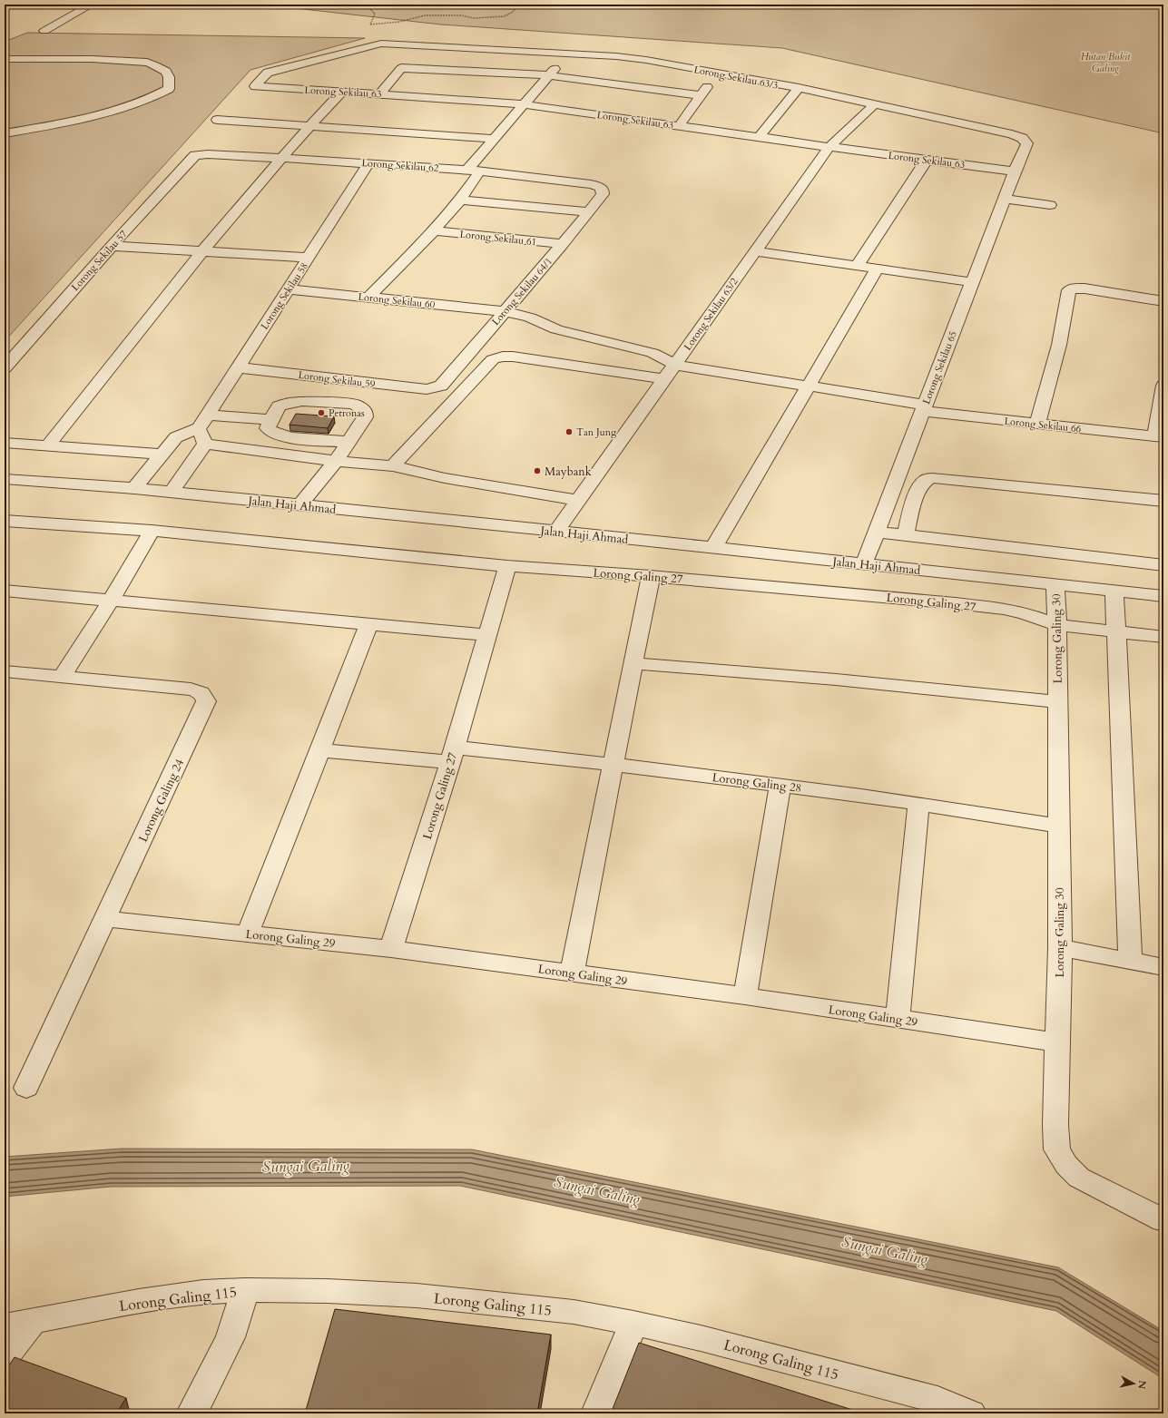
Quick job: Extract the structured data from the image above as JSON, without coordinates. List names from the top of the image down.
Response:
{
  "streets": {
    "street": [
      "Lorong Sekilau 63/3",
      "Lorong Sekilau 63",
      "Lorong Sekilau 62",
      "Lorong Sekilau 61",
      "Lorong Sekilau 57",
      "Lorong Sekilau 64/1",
      "Lorong Sekilau 58",
      "Lorong Sekilau 60",
      "Lorong Sekilau 63/2",
      "Lorong Sekilau 65",
      "Lorong Sekilau 59",
      "Lorong Sekilau 66",
      "Jalan Haji Ahmad",
      "Lorong Galing 27",
      "Lorong Galing 30",
      "Lorong Galing 28",
      "Lorong Galing 24",
      "Lorong Galing 29",
      "Lorong Galing 115"
    ]
  },
  "crossings": [
    ["Lorong Sekilau 63/3", "Lorong Sekilau 63"],
    ["Lorong Sekilau 63/3", "Lorong Sekilau 63/2"],
    ["Lorong Sekilau 63/3", "Lorong Sekilau 65"],
    ["Lorong Sekilau 63", "Lorong Sekilau 63/2"],
    ["Lorong Sekilau 63", "Lorong Sekilau 65"],
    ["Lorong Sekilau 62", "Lorong Sekilau 57"],
    ["Lorong Sekilau 62", "Lorong Sekilau 64/1"],
    ["Lorong Sekilau 62", "Lorong Sekilau 58"],
    ["Lorong Sekilau 61", "Lorong Sekilau 64/1"],
    ["Lorong Sekilau 64/1", "Lorong Sekilau 60"],
    ["Lorong Sekilau 64/1", "Lorong Sekilau 59"],
    ["Lorong Sekilau 58", "Lorong Sekilau 60"],
    ["Lorong Sekilau 58", "Lorong Sekilau 59"],
    ["Lorong Sekilau 60", "Lorong Sekilau 66"],
    ["Lorong Sekilau 63/2", "Lorong Sekilau 66"],
    ["Lorong Sekilau 63/2", "Jalan Haji Ahmad"],
    ["Lorong Sekilau 65", "Lorong Sekilau 66"],
    ["Lorong Sekilau 65", "Jalan Haji Ahmad"],
    ["Jalan Haji Ahmad", "Lorong Galing 30"],
    ["Lorong Galing 27", "Lorong Galing 30"],
    ["Lorong Galing 27", "Lorong Galing 28"],
    ["Lorong Galing 27", "Lorong Galing 29"],
    ["Lorong Galing 30", "Lorong Galing 28"],
    ["Lorong Galing 30", "Lorong Galing 29"],
    ["Lorong Galing 24", "Lorong Galing 29"]
  ],
  "water": ["Sungai Galing"],
  "parks": ["Hutan Bukit Galing"],
  "places": ["Petronas", "Tan Jung", "Maybank"],
  "north": "right"
}
